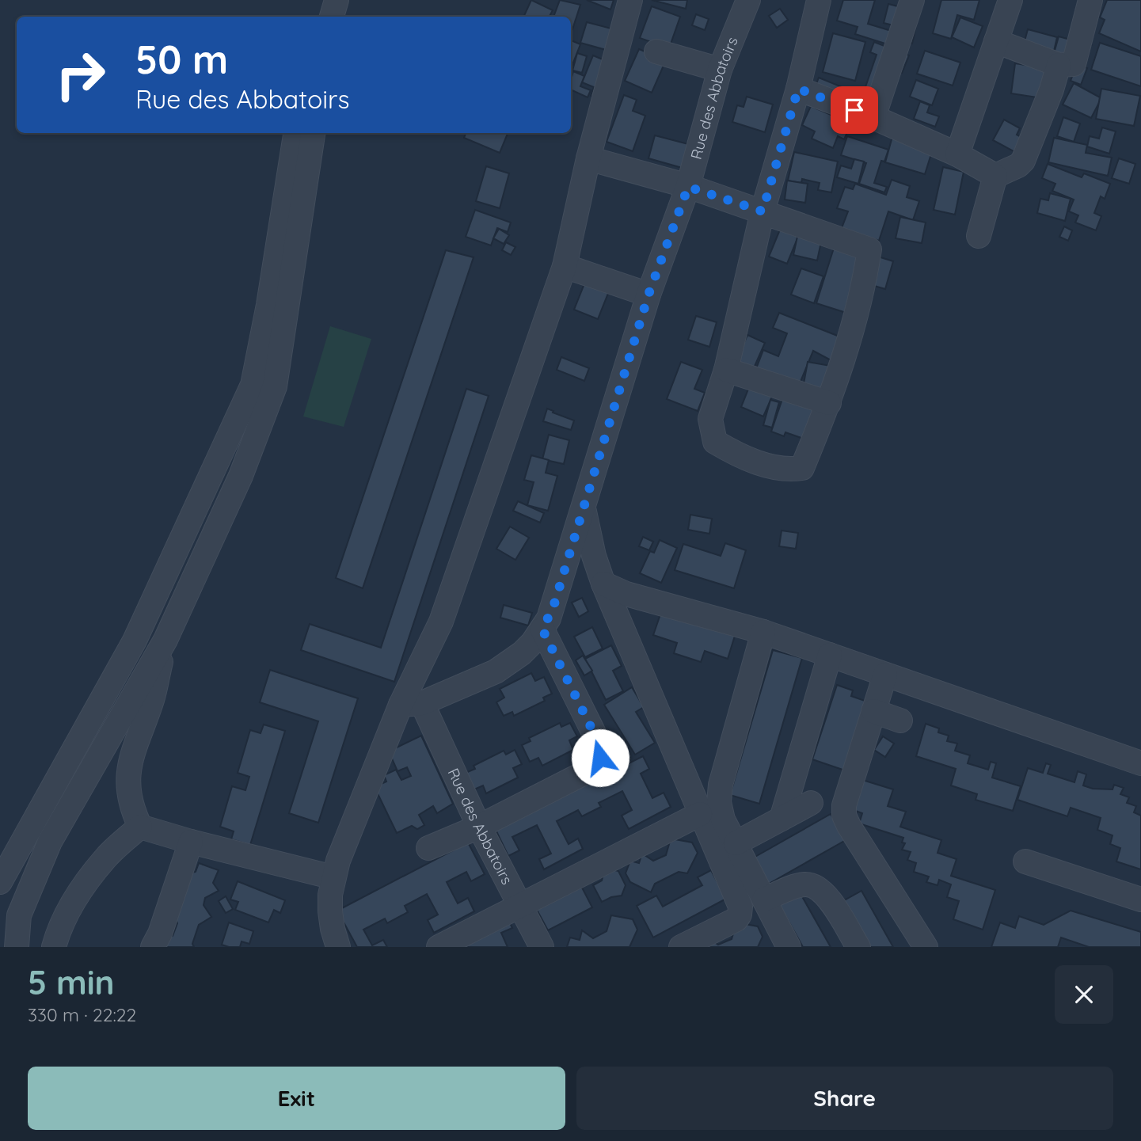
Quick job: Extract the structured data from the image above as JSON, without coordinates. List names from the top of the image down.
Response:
{
  "streets": {
    "street": ["Rue des Abbatoirs"]
  },
  "page": {
    "turn": ["50 m", "Rue des Abbatoirs"],
    "heading": ["5 min", "330 m · 22:22"],
    "buttons": ["Exit", "Share"]
  }
}
